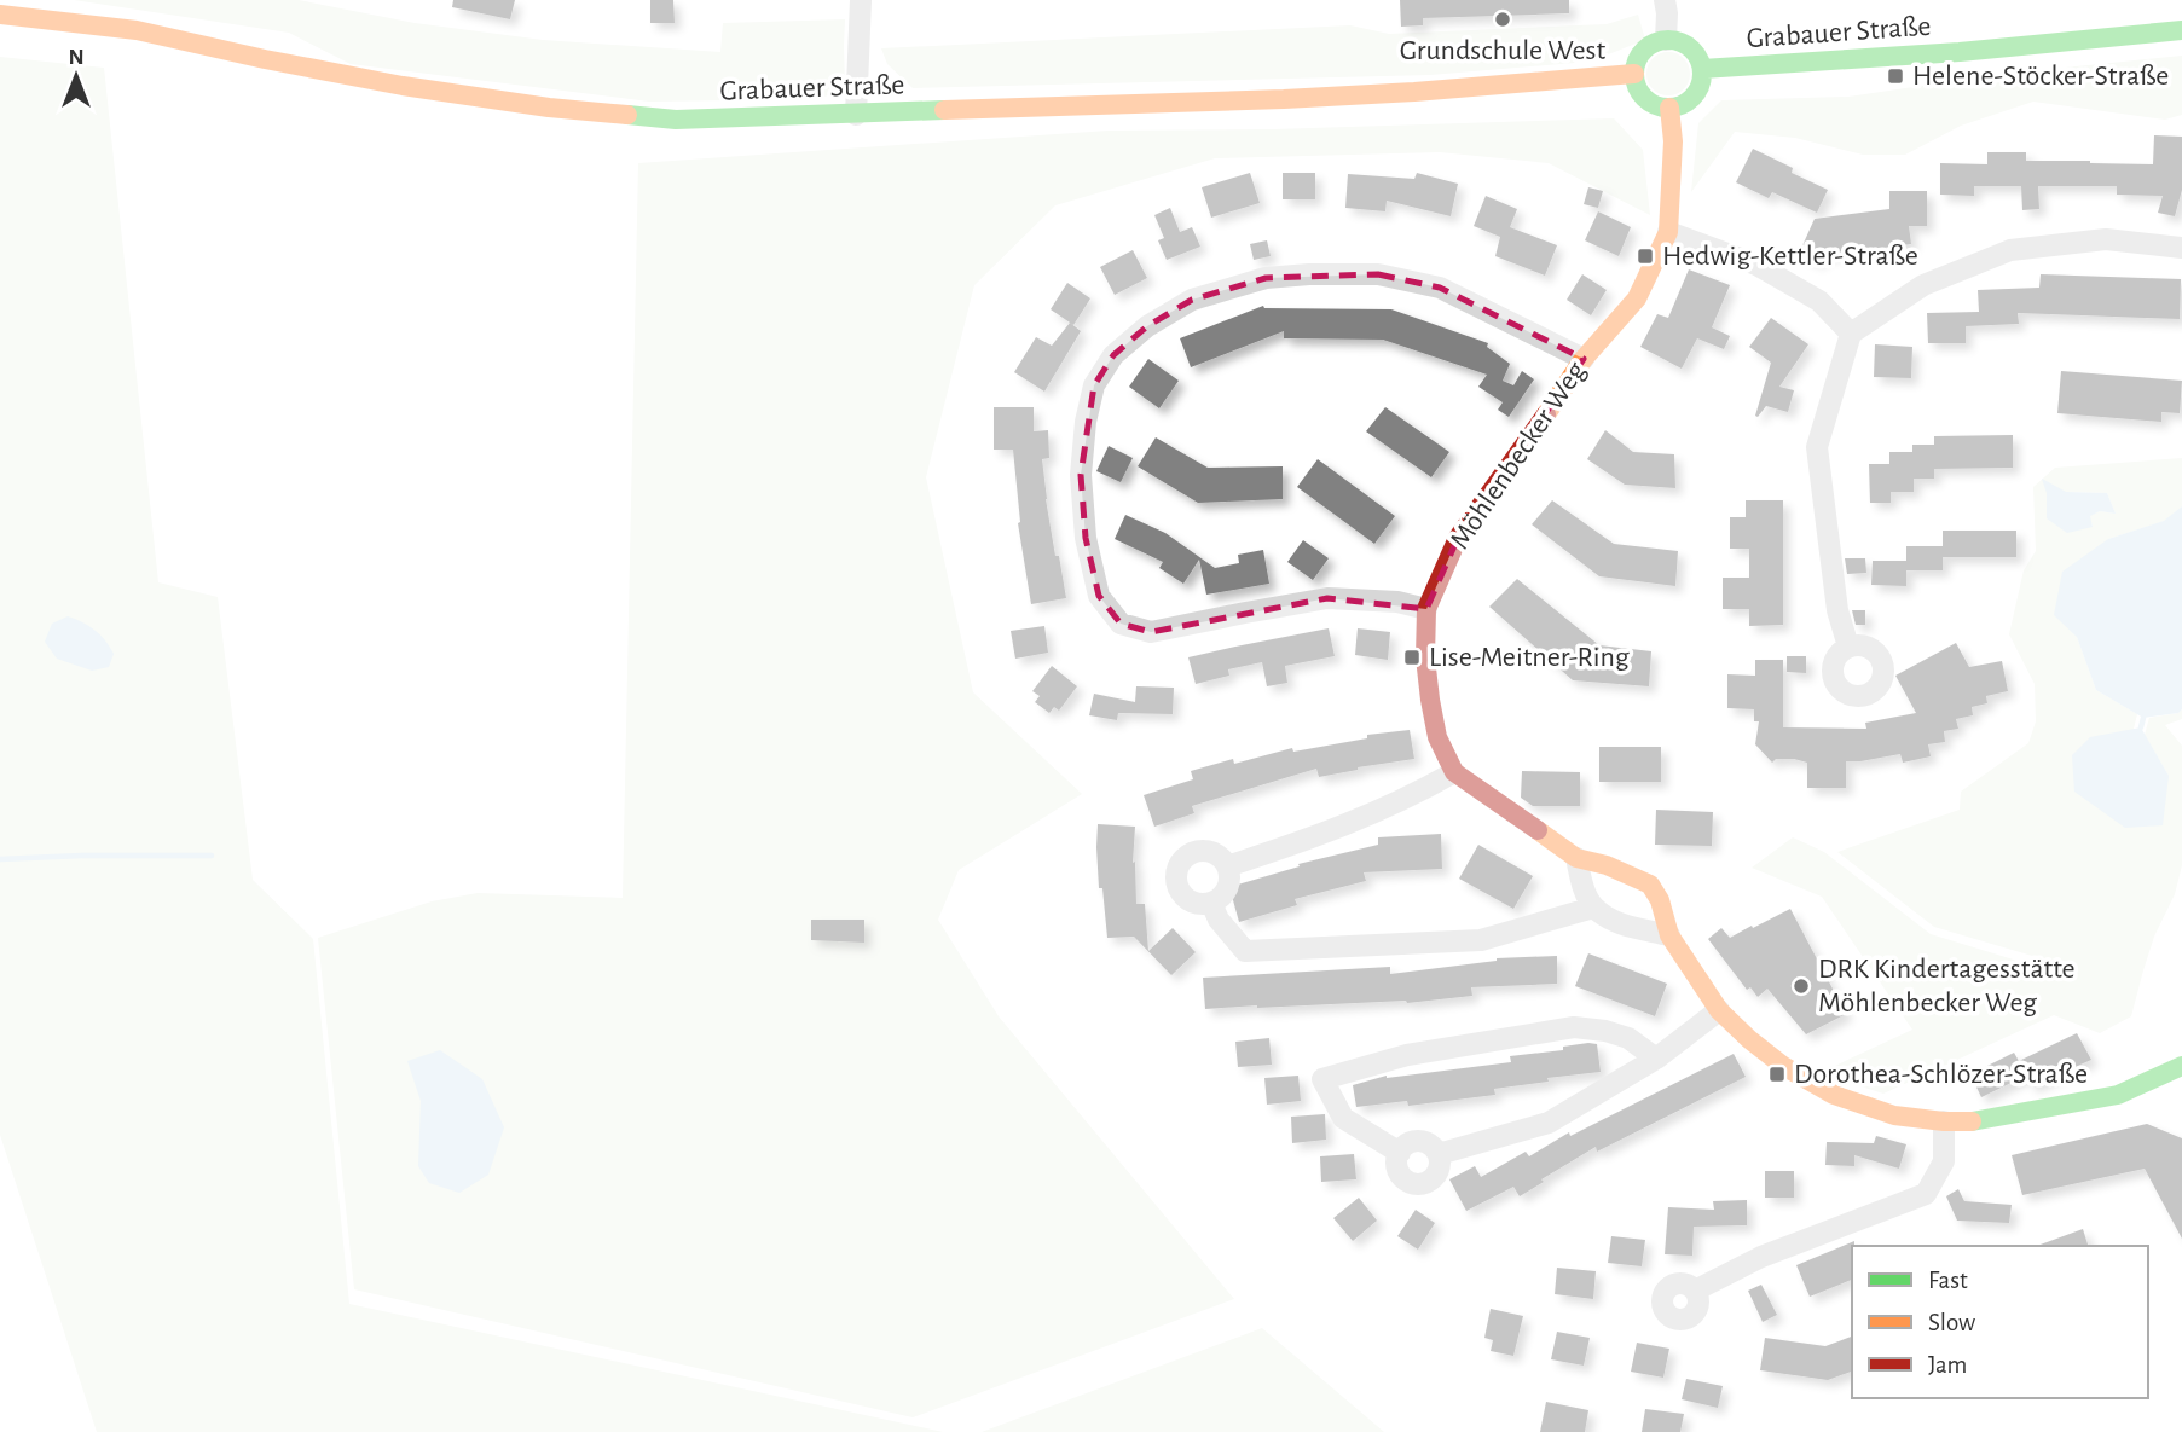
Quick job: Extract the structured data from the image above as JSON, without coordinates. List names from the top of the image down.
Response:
{
  "streets": {
    "main road": ["Grabauer Straße", "Möhlenbecker Weg"]
  },
  "crossings": [
    ["Grabauer Straße", "Möhlenbecker Weg"]
  ],
  "places": {
    "other": ["Grundschule West", "DRK Kindertagesstätte Möhlenbecker Weg"],
    "transit": [
      "Helene-Stöcker-Straße",
      "Hedwig-Kettler-Straße",
      "Lise-Meitner-Ring",
      "Dorothea-Schlözer-Straße"
    ]
  },
  "legend": ["Fast", "Slow", "Jam"],
  "north": "top"
}
